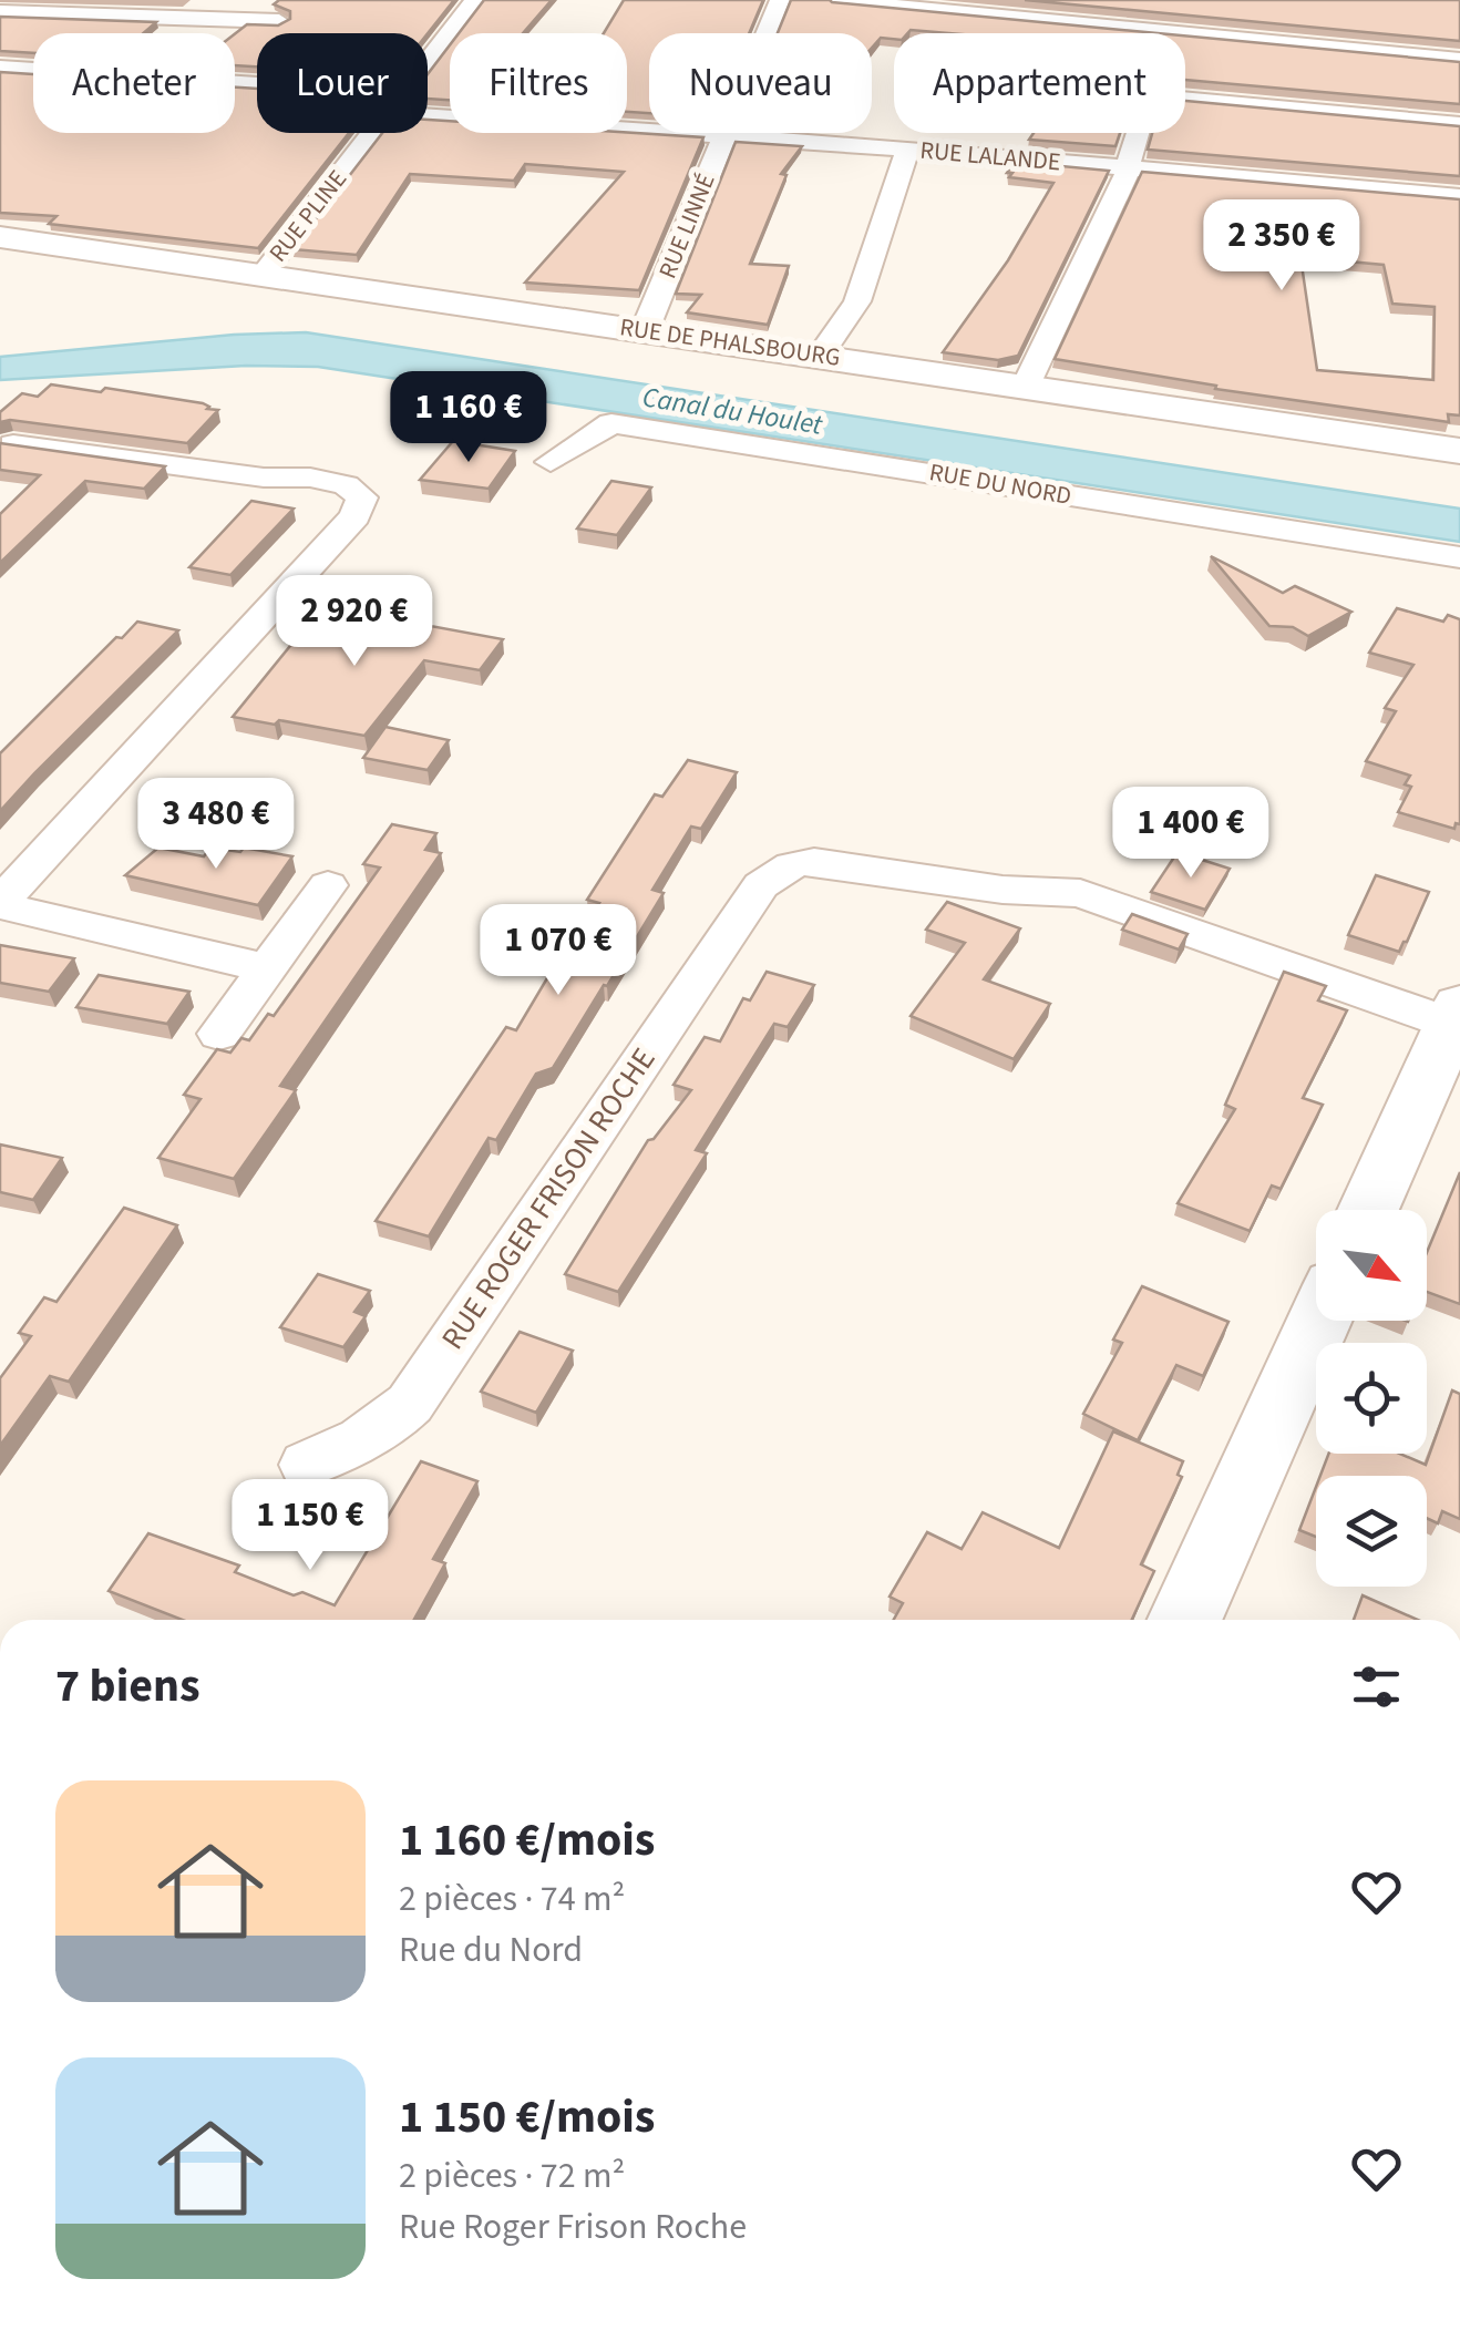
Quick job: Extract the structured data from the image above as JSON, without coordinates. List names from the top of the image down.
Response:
{
  "streets": {
    "street": [
      "RUE LALANDE",
      "RUE PLINE",
      "RUE LINNÉ",
      "RUE DE PHALSBOURG",
      "RUE DU NORD",
      "RUE ROGER FRISON ROCHE"
    ]
  },
  "crossings": [
    ["RUE LALANDE", "RUE LINNÉ"],
    ["RUE PLINE", "RUE DE PHALSBOURG"],
    ["RUE LINNÉ", "RUE DE PHALSBOURG"]
  ],
  "water": ["Canal du Houlet"],
  "north": "bottom right",
  "page": {
    "chip": [
      "Acheter",
      "Louer",
      "Filtres",
      "Nouveau",
      "Appartement"
    ],
    "price": [
      "2 350 €",
      "1 160 €",
      "2 920 €",
      "3 480 €",
      "1 400 €",
      "1 070 €",
      "1 150 €"
    ],
    "heading": "7 biens",
    "list": [
      {
        "name": "1 160 €/mois",
        "note": "2 pièces · 74 m² · Rue du Nord"
      },
      {
        "name": "1 150 €/mois",
        "note": "2 pièces · 72 m² · Rue Roger Frison Roche"
      }
    ]
  }
}
